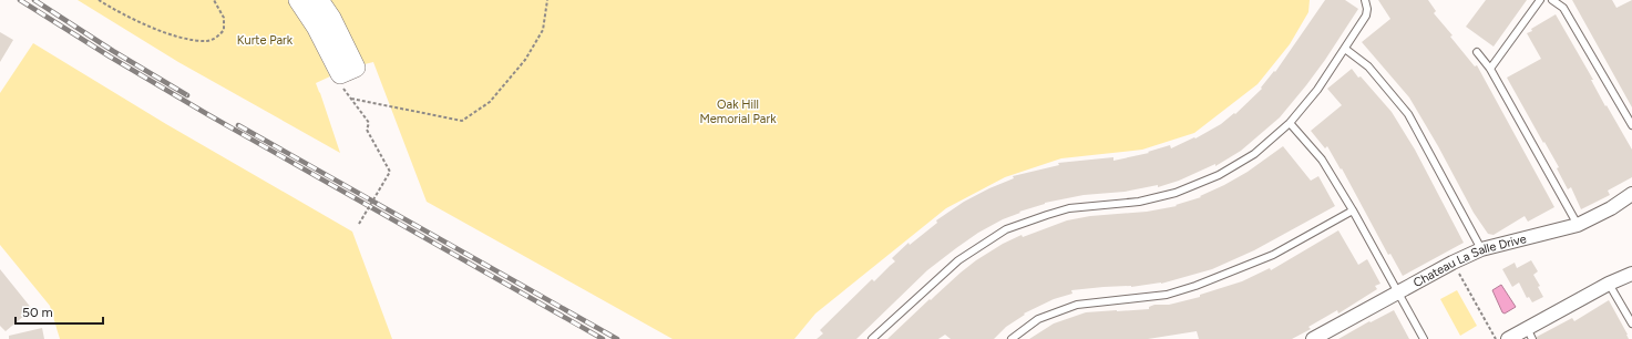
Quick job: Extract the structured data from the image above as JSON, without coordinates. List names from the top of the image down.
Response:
{
  "streets": {
    "street": ["Chateau La Salle Drive"]
  },
  "parks": ["Kurte Park", "Oak Hill Memorial Park"],
  "scale_bar": "50 m"
}
